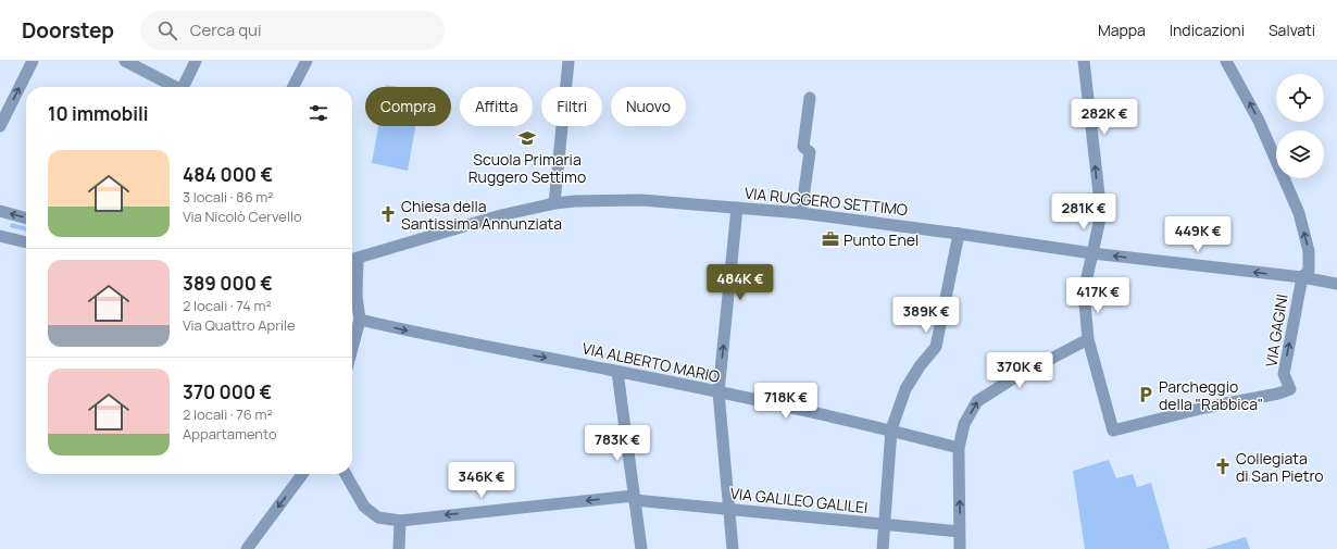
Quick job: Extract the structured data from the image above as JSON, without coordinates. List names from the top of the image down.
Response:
{
  "streets": {
    "street": [
      "VIA RUGGERO SETTIMO",
      "VIA GAGINI",
      "VIA ALBERTO MARIO",
      "VIA GALILEO GALILEI"
    ]
  },
  "crossings": [
    ["VIA RUGGERO SETTIMO", "VIA GAGINI"]
  ],
  "one_way": ["VIA ALBERTO MARIO", "VIA GALILEO GALILEI"],
  "places": {
    "school or university": ["Scuola Primaria Ruggero Settimo"],
    "church": ["Chiesa della Santissima Annunziata", "Collegiata di San Pietro"],
    "office": ["Punto Enel"],
    "parking": ["Parcheggio della \"Rabbica\""]
  },
  "page": {
    "header": "Doorstep",
    "search": "Cerca qui",
    "nav": ["Mappa", "Indicazioni", "Salvati"],
    "chip": [
      "Compra",
      "Affitta",
      "Filtri",
      "Nuovo"
    ],
    "heading": "10 immobili",
    "price": [
      "282K €",
      "281K €",
      "449K €",
      "484K €",
      "417K €",
      "389K €",
      "370K €",
      "718K €",
      "783K €",
      "346K €"
    ],
    "list": [
      {
        "name": "484 000 €",
        "note": "3 locali · 86 m² · Via Nicolò Cervello"
      },
      {
        "name": "389 000 €",
        "note": "2 locali · 74 m² · Via Quattro Aprile"
      },
      {
        "name": "370 000 €",
        "note": "2 locali · 76 m² · Appartamento"
      }
    ]
  }
}
